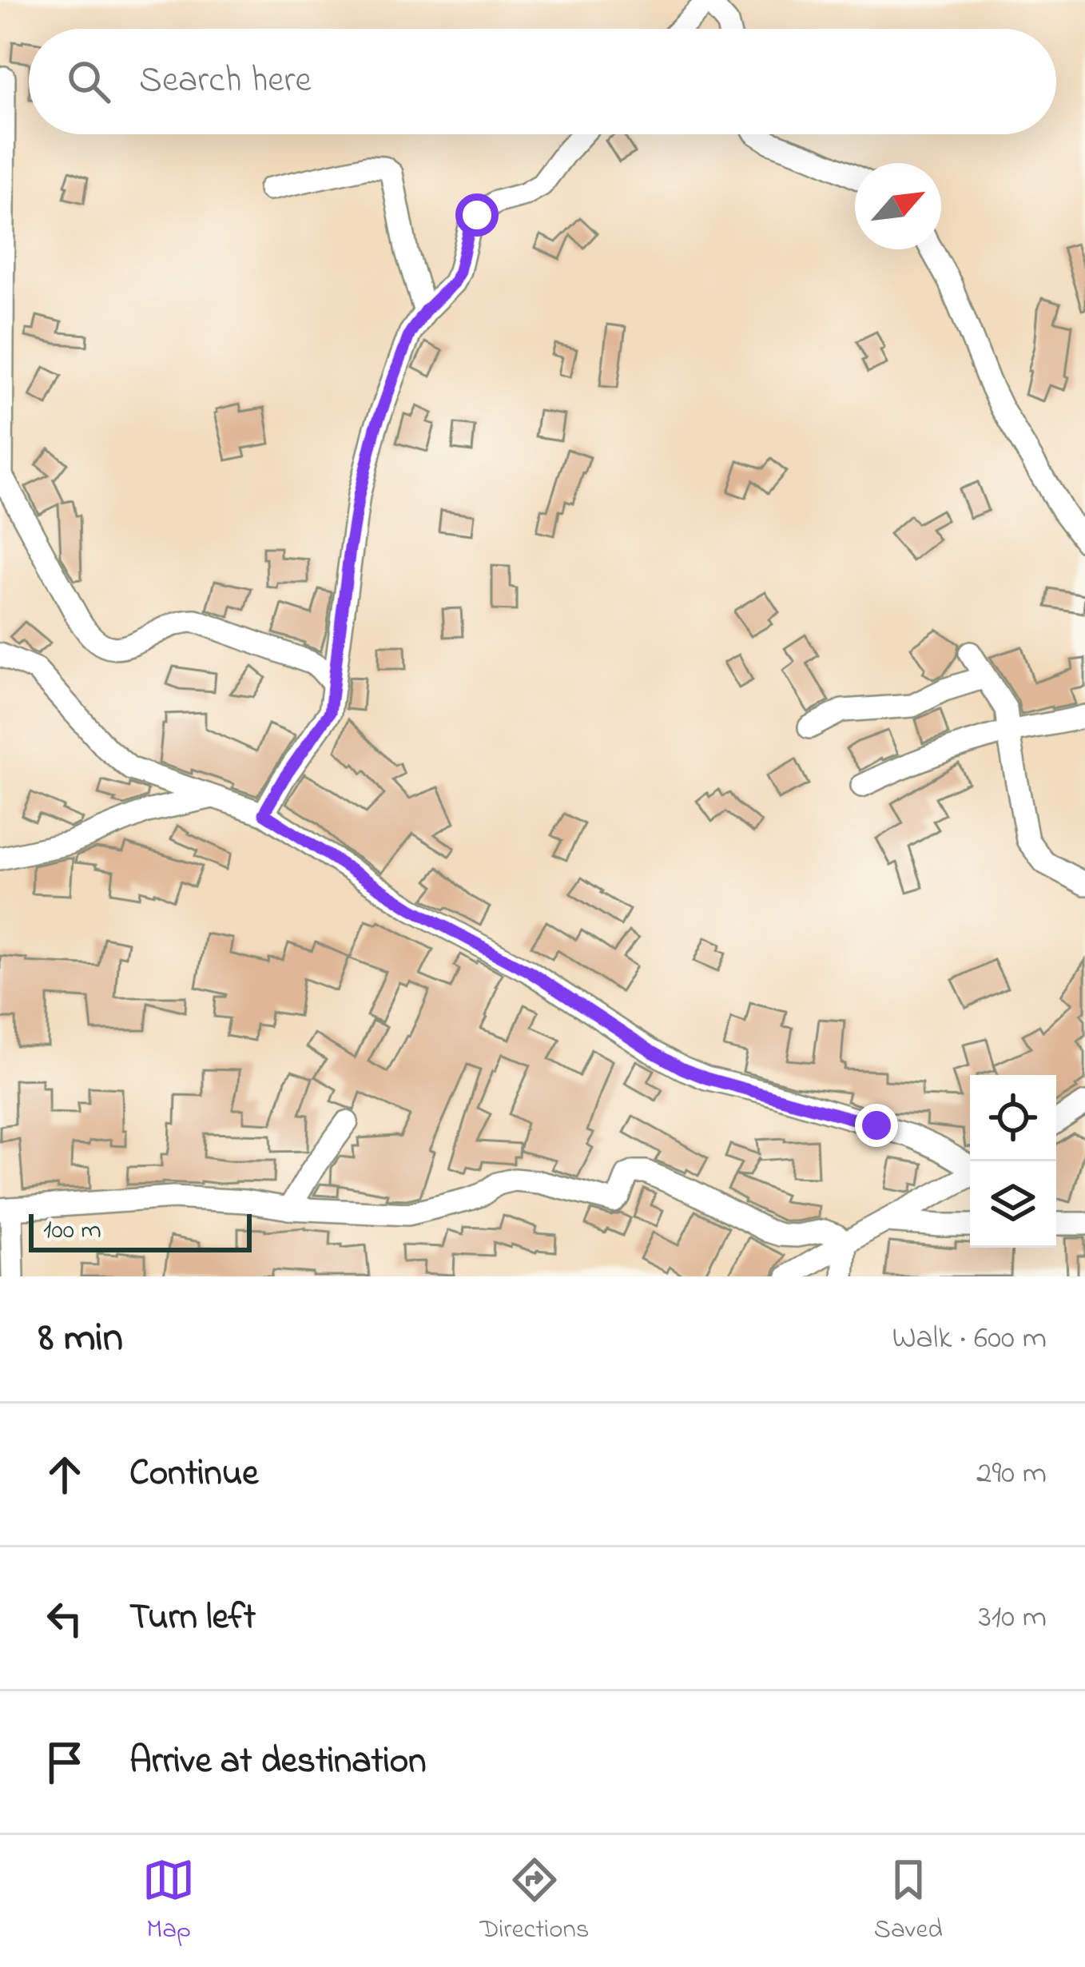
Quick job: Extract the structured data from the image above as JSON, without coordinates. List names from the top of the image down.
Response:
{
  "scale_bar": "100 m",
  "north": "top right",
  "page": {
    "search": "Search here",
    "scale": "100 m",
    "heading": ["8 min", "Walk · 600 m"],
    "list": [
      ["Continue", "290 m"],
      ["Turn left", "310 m"],
      "Arrive at destination"
    ],
    "nav": ["Map", "Directions", "Saved"]
  }
}
